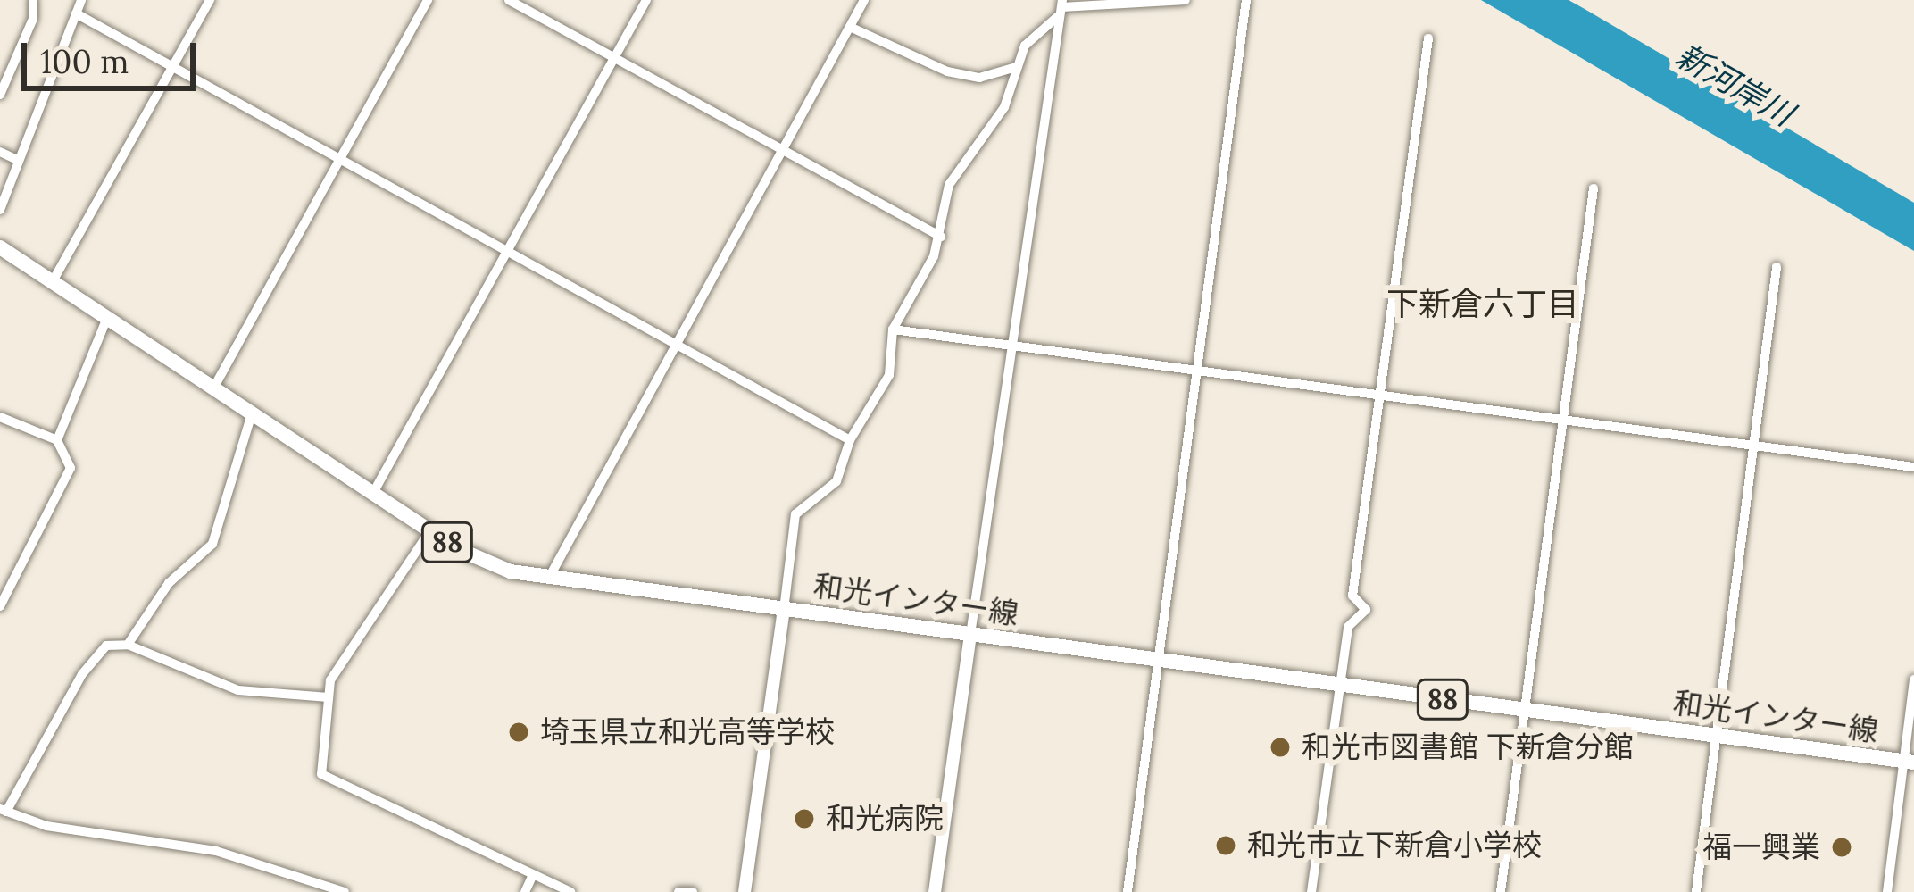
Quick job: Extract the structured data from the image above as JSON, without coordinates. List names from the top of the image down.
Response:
{
  "streets": {
    "main road": ["88", "和光インター線"]
  },
  "districts": ["下新倉六丁目"],
  "water": ["新河岸川"],
  "places": [
    "埼玉県立和光高等学校",
    "和光市図書館 下新倉分館",
    "和光病院",
    "和光市立下新倉小学校",
    "福一興業"
  ],
  "scale_bar": "100 m"
}
